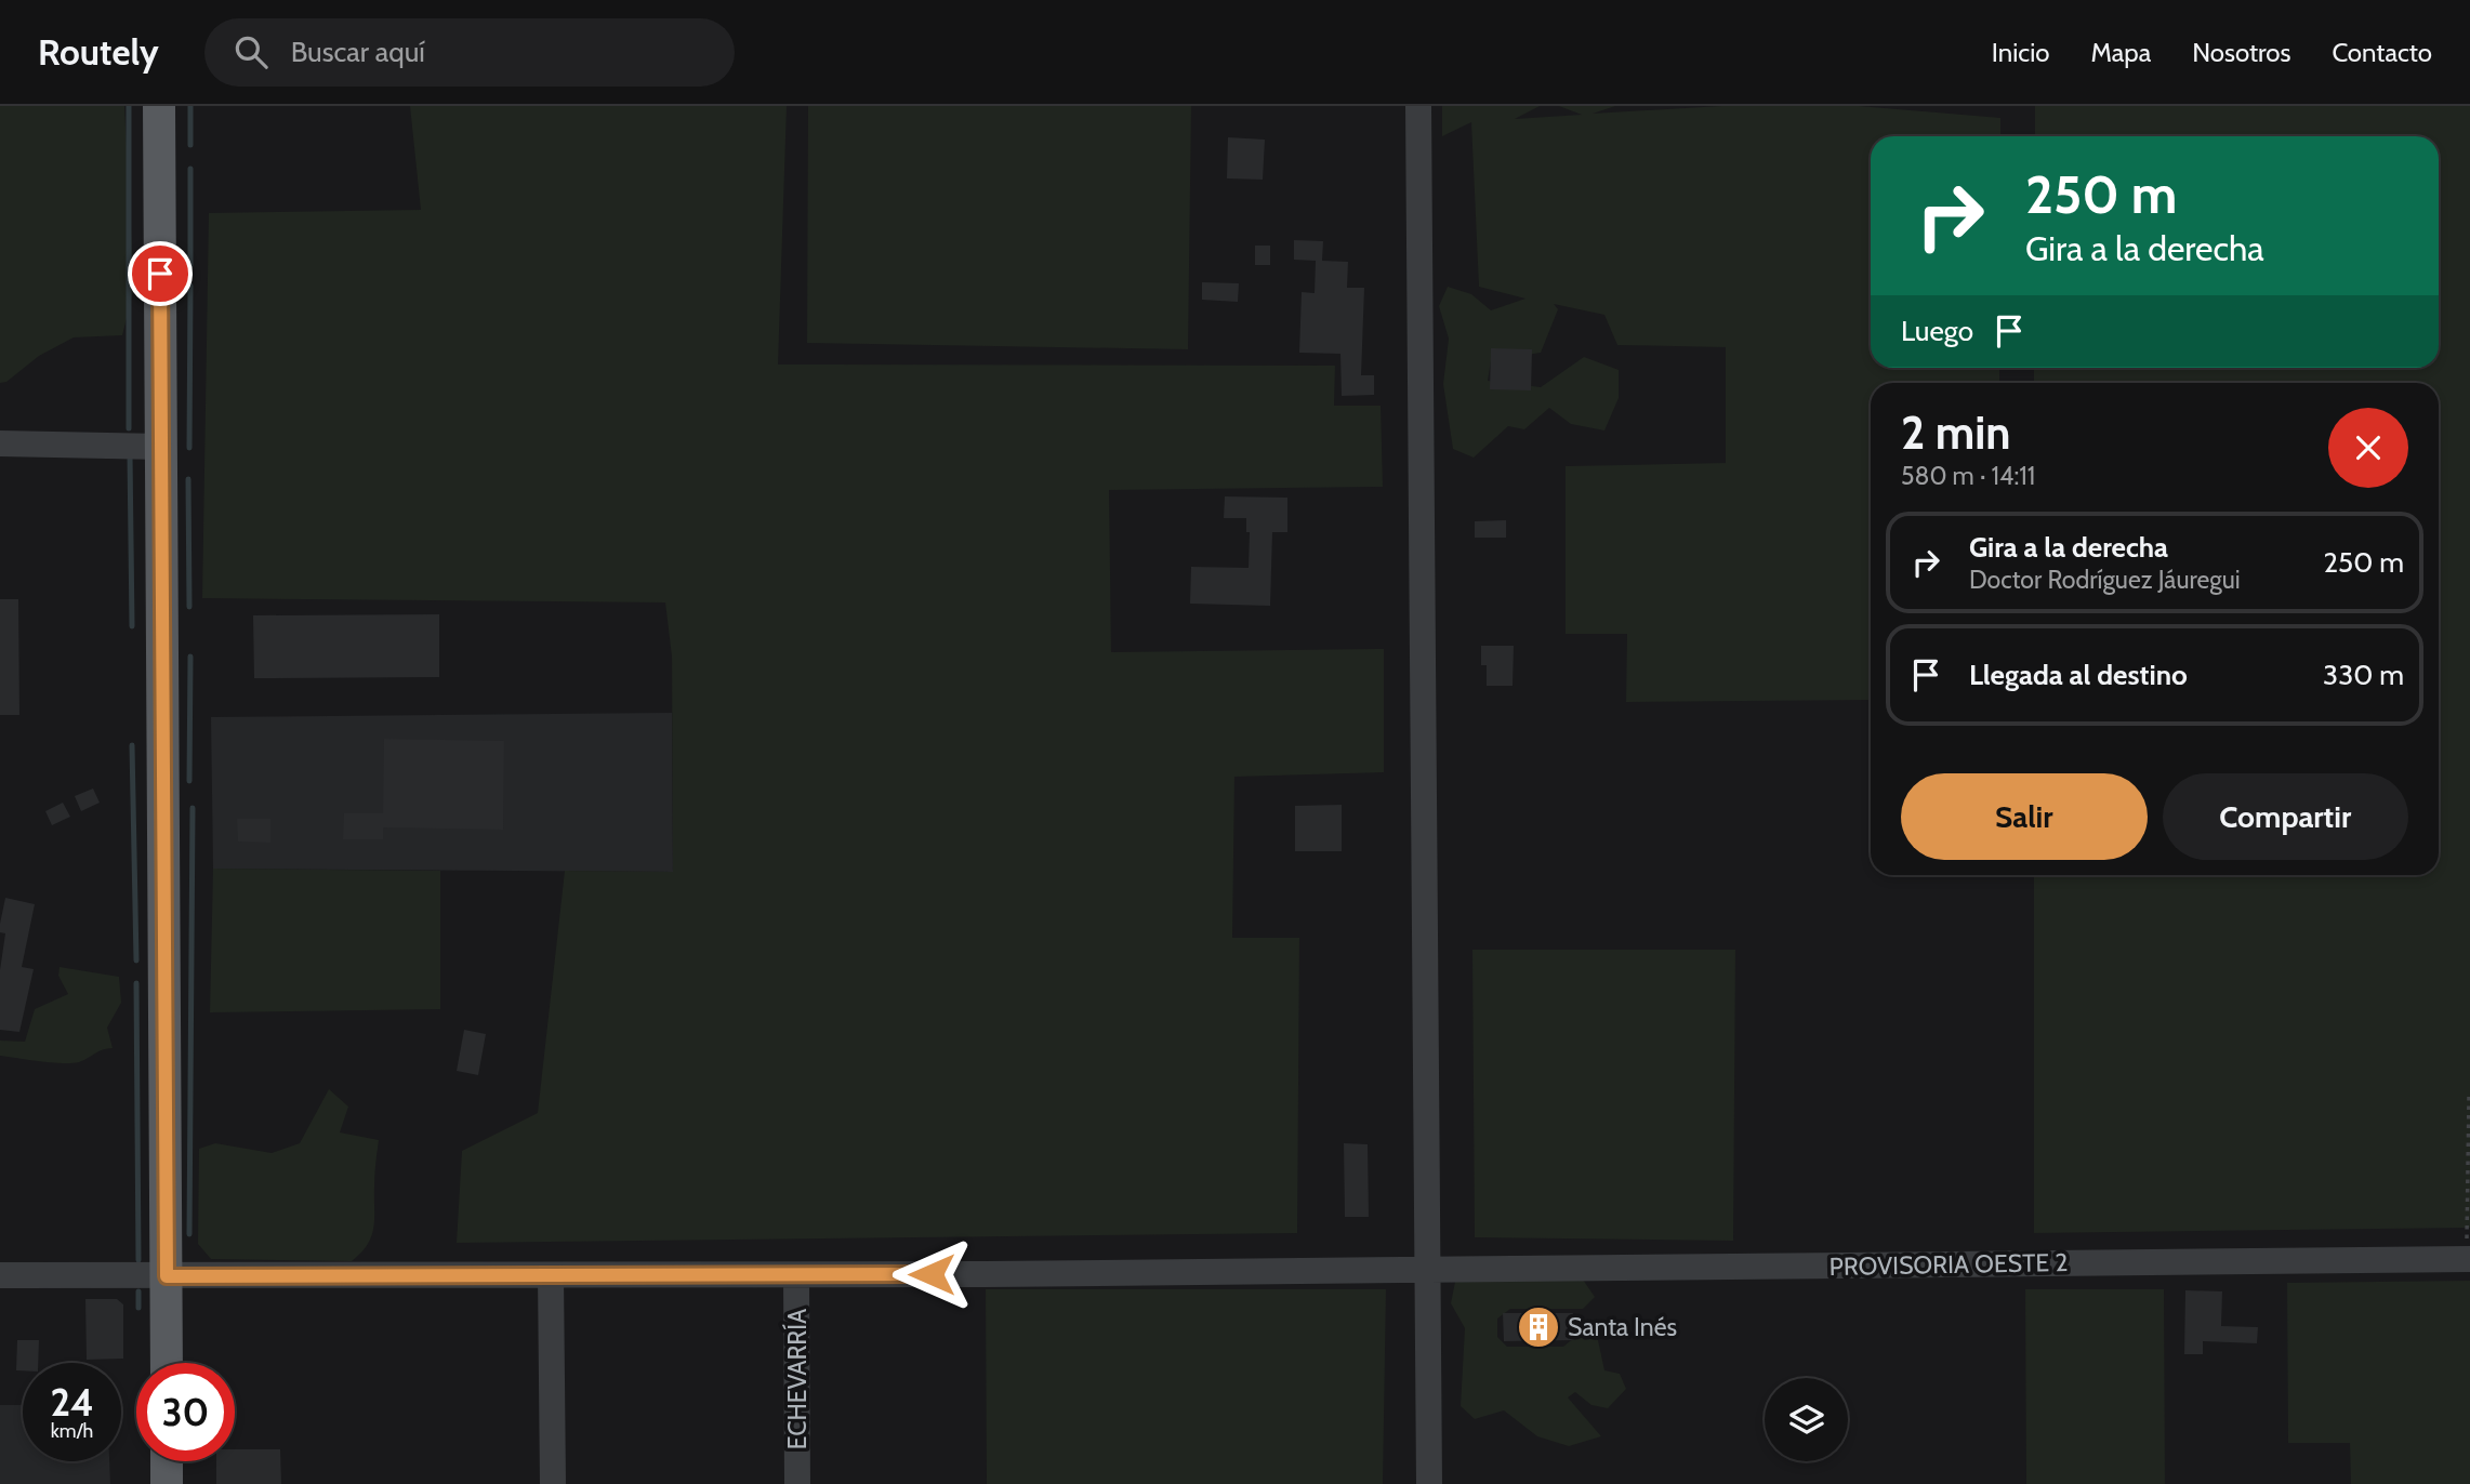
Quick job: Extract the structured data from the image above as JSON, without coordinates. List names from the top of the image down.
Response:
{
  "streets": {
    "street": ["PROVISORIA OESTE 2", "ECHEVARRÍA"]
  },
  "places": {
    "building": ["Santa Inés"]
  },
  "page": {
    "header": "Routely",
    "search": "Buscar aquí",
    "nav": [
      "Inicio",
      "Mapa",
      "Nosotros",
      "Contacto"
    ],
    "turn": ["250 m", "Gira a la derecha"],
    "then": "Luego",
    "heading": ["2 min", "580 m · 14:11"],
    "list": [
      {
        "name": "Gira a la derecha",
        "note": "Doctor Rodríguez Jáuregui",
        "value": "250 m"
      },
      {
        "name": "Llegada al destino",
        "value": "330 m"
      }
    ],
    "buttons": ["Salir", "Compartir"],
    "speed": "24 km/h",
    "limit": "30"
  }
}
